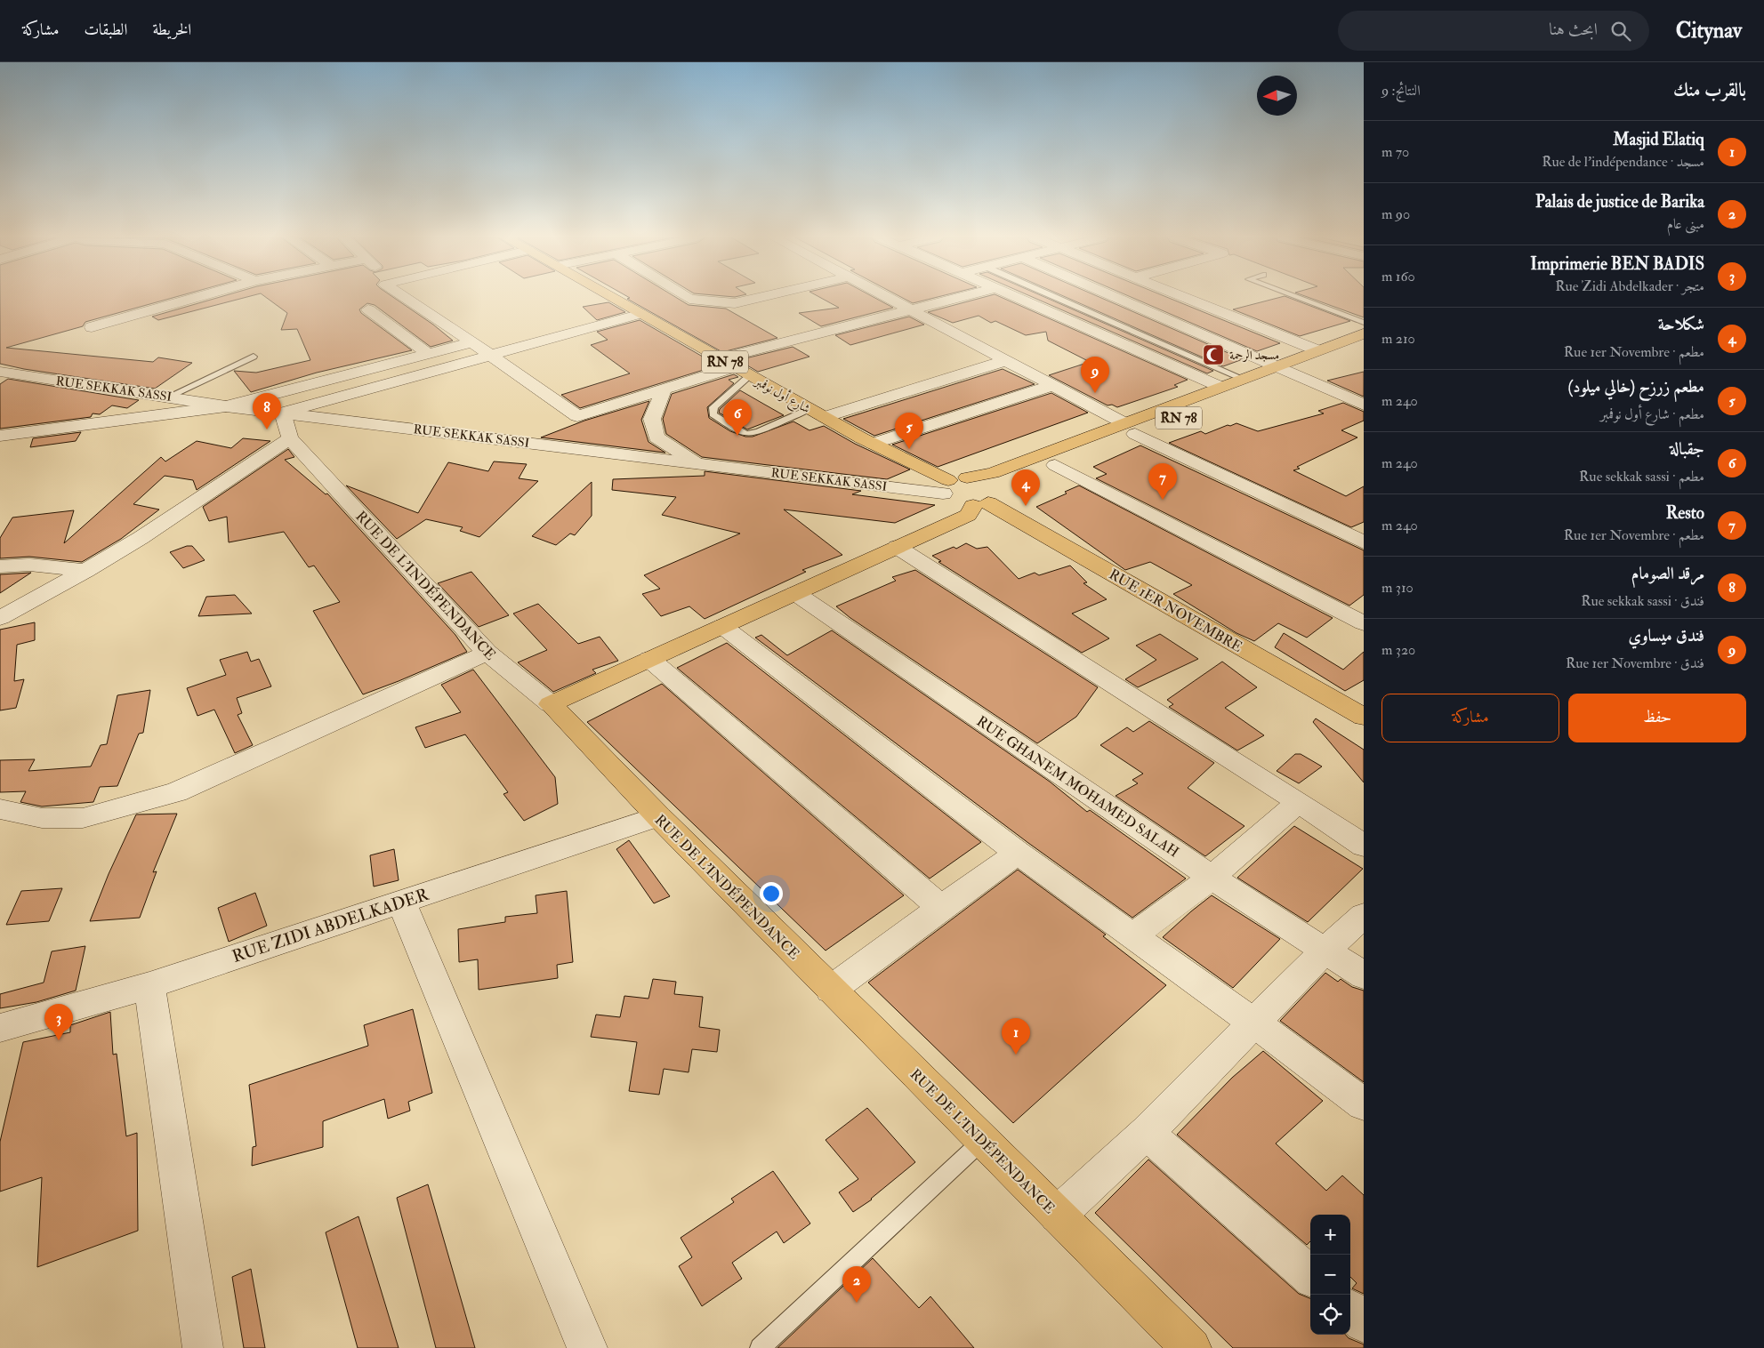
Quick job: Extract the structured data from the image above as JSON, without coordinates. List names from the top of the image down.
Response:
{
  "streets": {
    "main road": [
      "RN 78",
      "شارع أول نوفمبر",
      "RUE DE L'INDÉPENDANCE",
      "RUE 1ER NOVEMBRE"
    ],
    "street": ["RUE SEKKAK SASSI", "RUE GHANEM MOHAMED SALAH", "RUE ZIDI ABDELKADER"]
  },
  "crossings": [
    ["RN 78", "RUE 1ER NOVEMBRE"],
    ["RUE SEKKAK SASSI", "شارع أول نوفمبر"],
    ["RUE SEKKAK SASSI", "RUE DE L'INDÉPENDANCE"],
    ["RUE SEKKAK SASSI", "RUE 1ER NOVEMBRE"],
    ["شارع أول نوفمبر", "RUE 1ER NOVEMBRE"],
    ["RUE DE L'INDÉPENDANCE", "RUE ZIDI ABDELKADER"]
  ],
  "places": {
    "mosque": ["مسجد الرحمة"]
  },
  "north": "left",
  "page": {
    "header": "Citynav",
    "search": "ابحث هنا",
    "nav": ["الخريطة", "الطبقات", "مشاركة"],
    "heading": ["بالقرب منك", "النتائج: 9"],
    "list": [
      {
        "mark": "1",
        "name": "Masjid Elatiq",
        "note": "مسجد · Rue de l'indépendance",
        "value": "70 m"
      },
      {
        "mark": "2",
        "name": "Palais de justice de Barika",
        "note": "مبنى عام",
        "value": "90 m"
      },
      {
        "mark": "3",
        "name": "Imprimerie BEN BADIS",
        "note": "متجر · Rue Zidi Abdelkader",
        "value": "160 m"
      },
      {
        "mark": "4",
        "name": "شكلاحة",
        "note": "مطعم · Rue 1er Novembre",
        "value": "210 m"
      },
      {
        "mark": "5",
        "name": "مطعم زرزح (خالي ميلود)",
        "note": "مطعم · شارع أول نوفمبر",
        "value": "240 m"
      },
      {
        "mark": "6",
        "name": "جقبالة",
        "note": "مطعم · Rue sekkak sassi",
        "value": "240 m"
      },
      {
        "mark": "7",
        "name": "Resto",
        "note": "مطعم · Rue 1er Novembre",
        "value": "240 m"
      },
      {
        "mark": "8",
        "name": "مرقد الصومام",
        "note": "فندق · Rue sekkak sassi",
        "value": "310 m"
      },
      {
        "mark": "9",
        "name": "فندق ميساوي",
        "note": "فندق · Rue 1er Novembre",
        "value": "320 m"
      }
    ],
    "pins": [
      "9",
      "8",
      "6",
      "5",
      "7",
      "4",
      "3",
      "1",
      "2"
    ],
    "buttons": ["حفظ", "مشاركة"],
    "map_buttons": ["+", "−"]
  }
}
